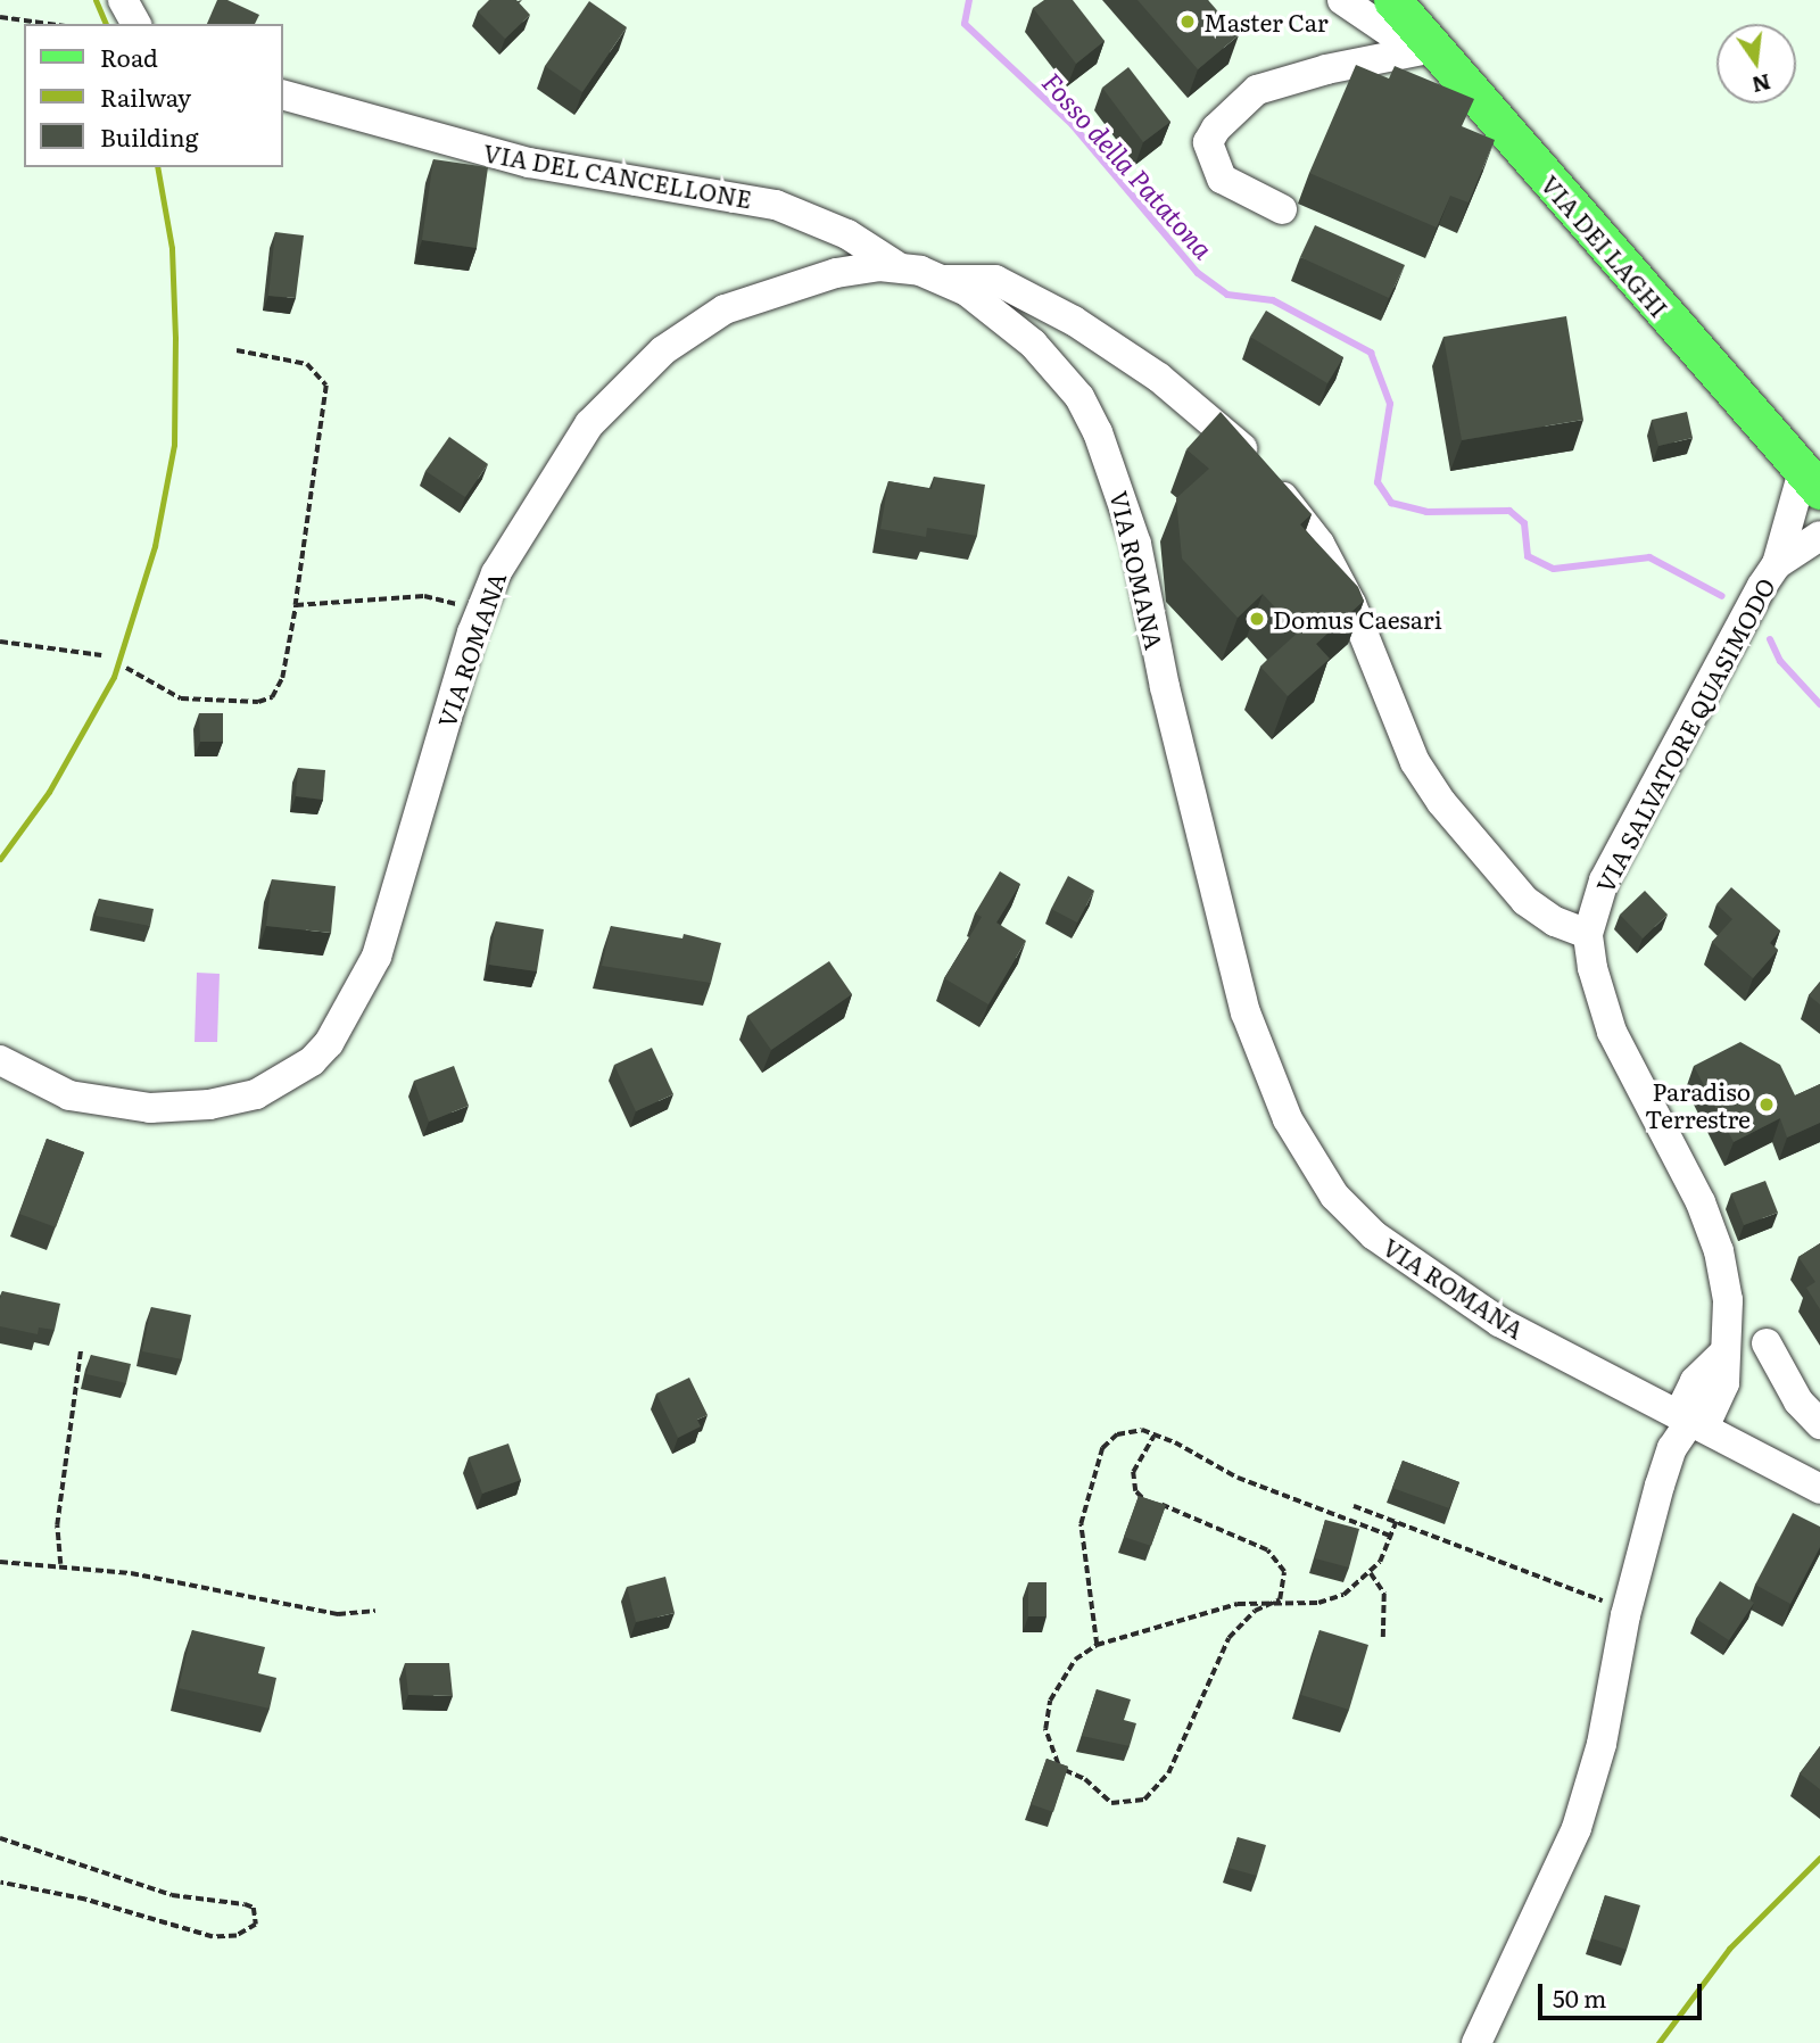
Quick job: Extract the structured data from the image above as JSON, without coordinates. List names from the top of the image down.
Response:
{
  "streets": {
    "main road": ["VIA DEI LAGHI"],
    "street": ["VIA DEL CANCELLONE", "VIA ROMANA", "VIA SALVATORE QUASIMODO"]
  },
  "crossings": [
    ["VIA DEL CANCELLONE", "VIA ROMANA"],
    ["VIA DEI LAGHI", "VIA SALVATORE QUASIMODO"],
    ["VIA ROMANA", "VIA SALVATORE QUASIMODO"]
  ],
  "water": ["Fosso della Patatona"],
  "places": ["Master Car", "Domus Caesari", "Paradiso Terrestre"],
  "legend": ["Road", "Railway", "Building"],
  "scale_bar": "50 m",
  "north": "bottom"
}
